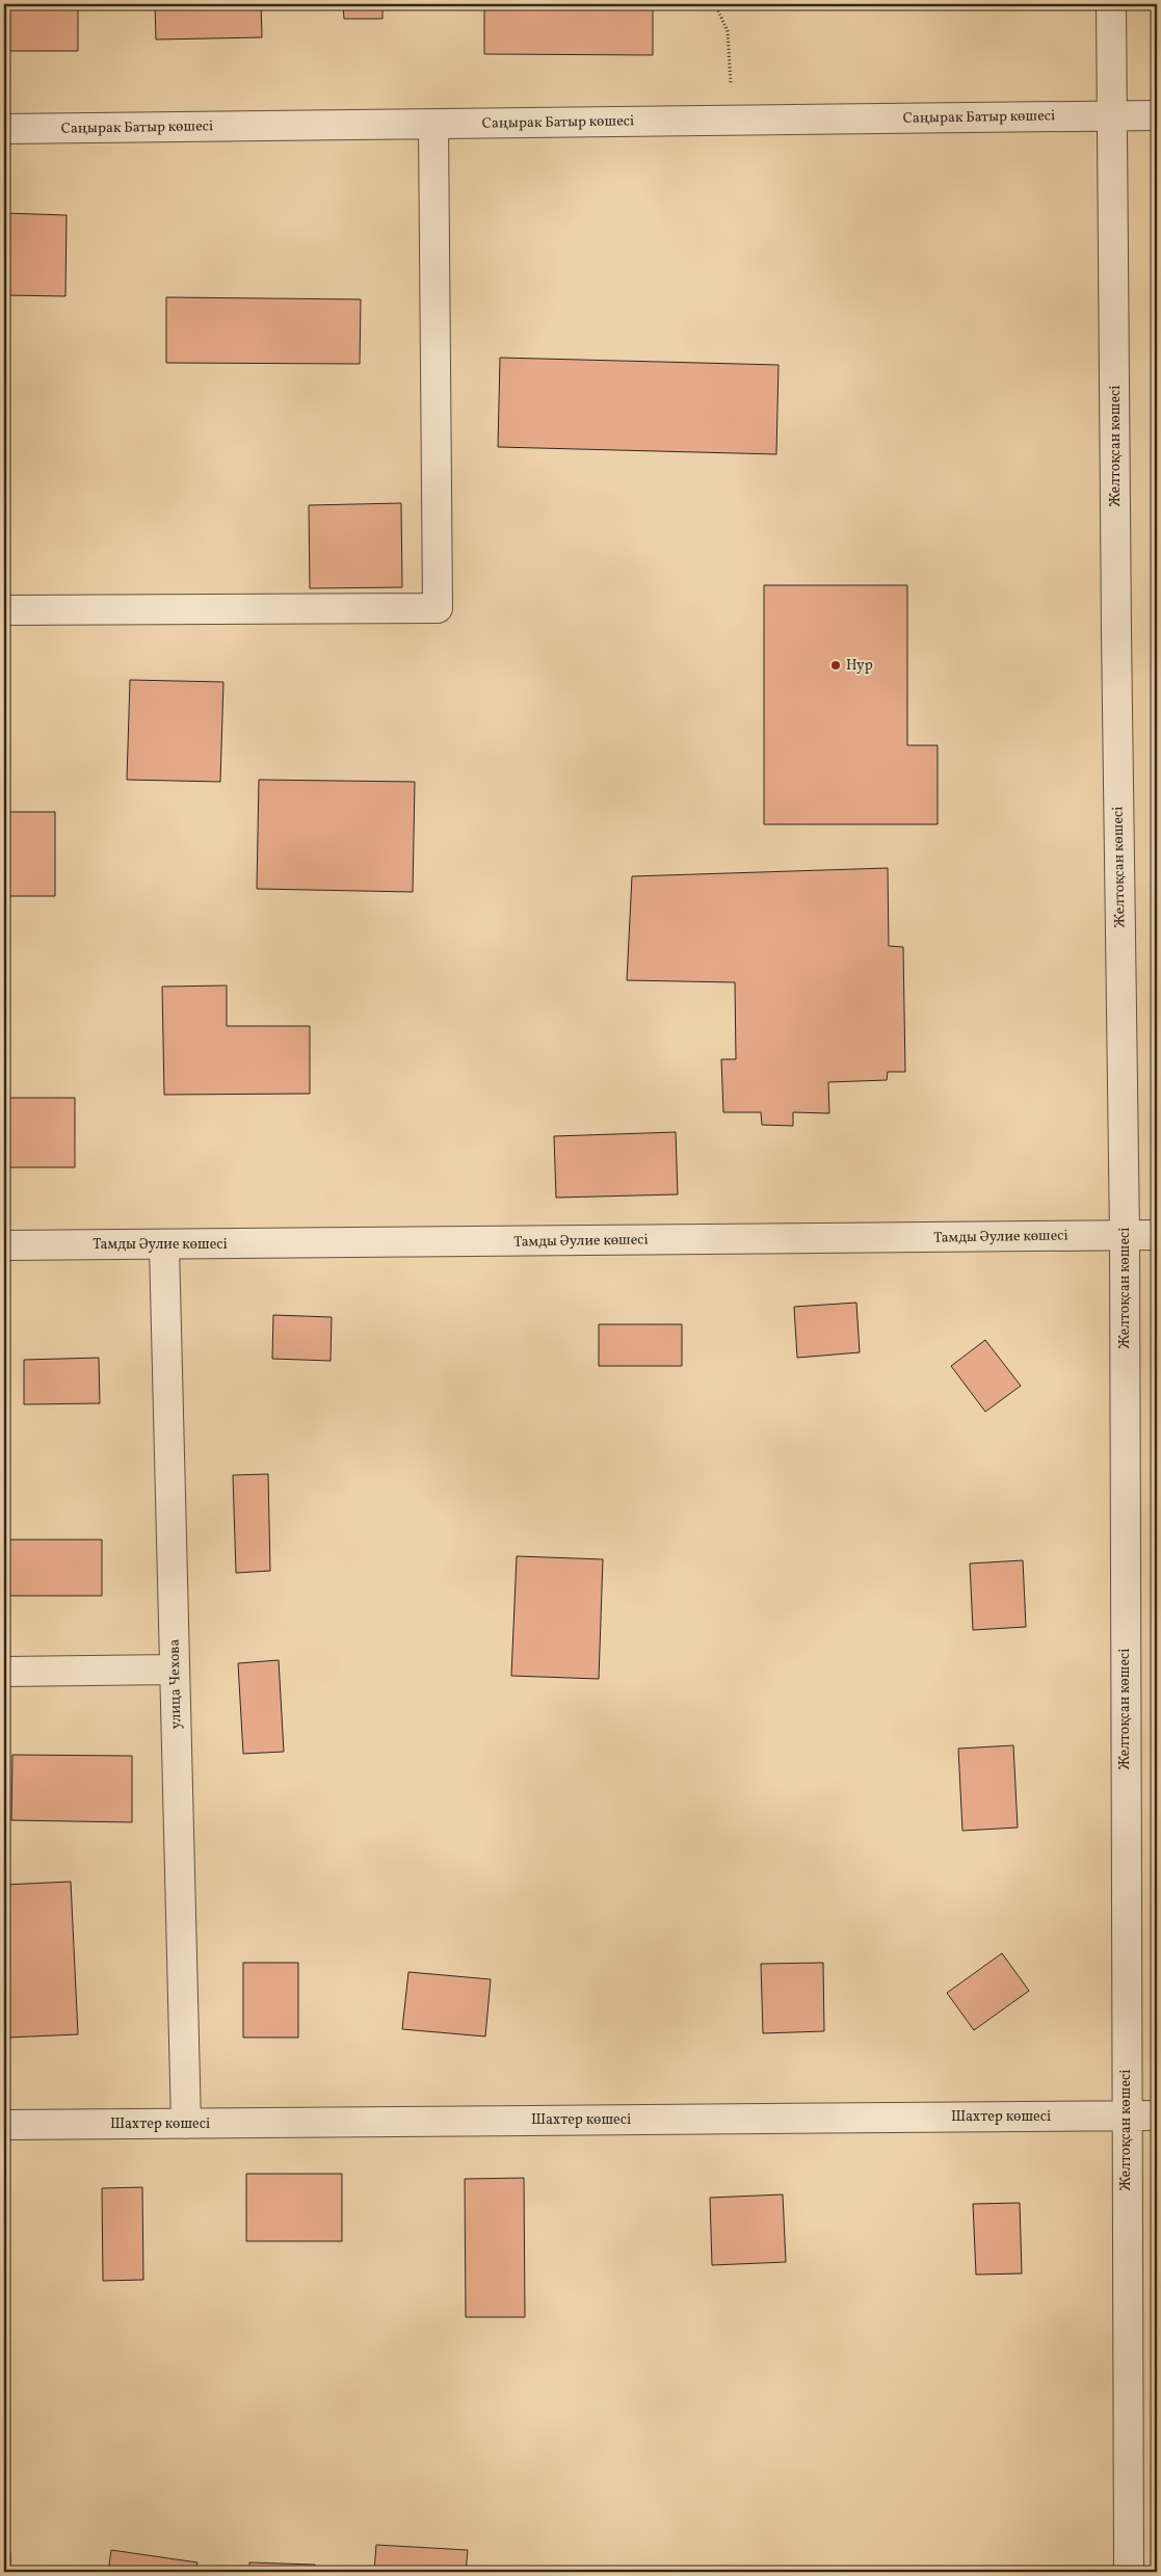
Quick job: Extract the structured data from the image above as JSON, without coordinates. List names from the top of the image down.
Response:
{
  "streets": {
    "street": [
      "Саңырак Батыр көшесі",
      "Желтоқсан көшесі",
      "Тамды Әулие көшесі",
      "улица Чехова",
      "Шахтер көшесі"
    ]
  },
  "crossings": [
    ["Саңырак Батыр көшесі", "Желтоқсан көшесі"],
    ["Желтоқсан көшесі", "Тамды Әулие көшесі"],
    ["Желтоқсан көшесі", "Шахтер көшесі"],
    ["Тамды Әулие көшесі", "улица Чехова"],
    ["улица Чехова", "Шахтер көшесі"]
  ],
  "places": ["Нур"]
}
